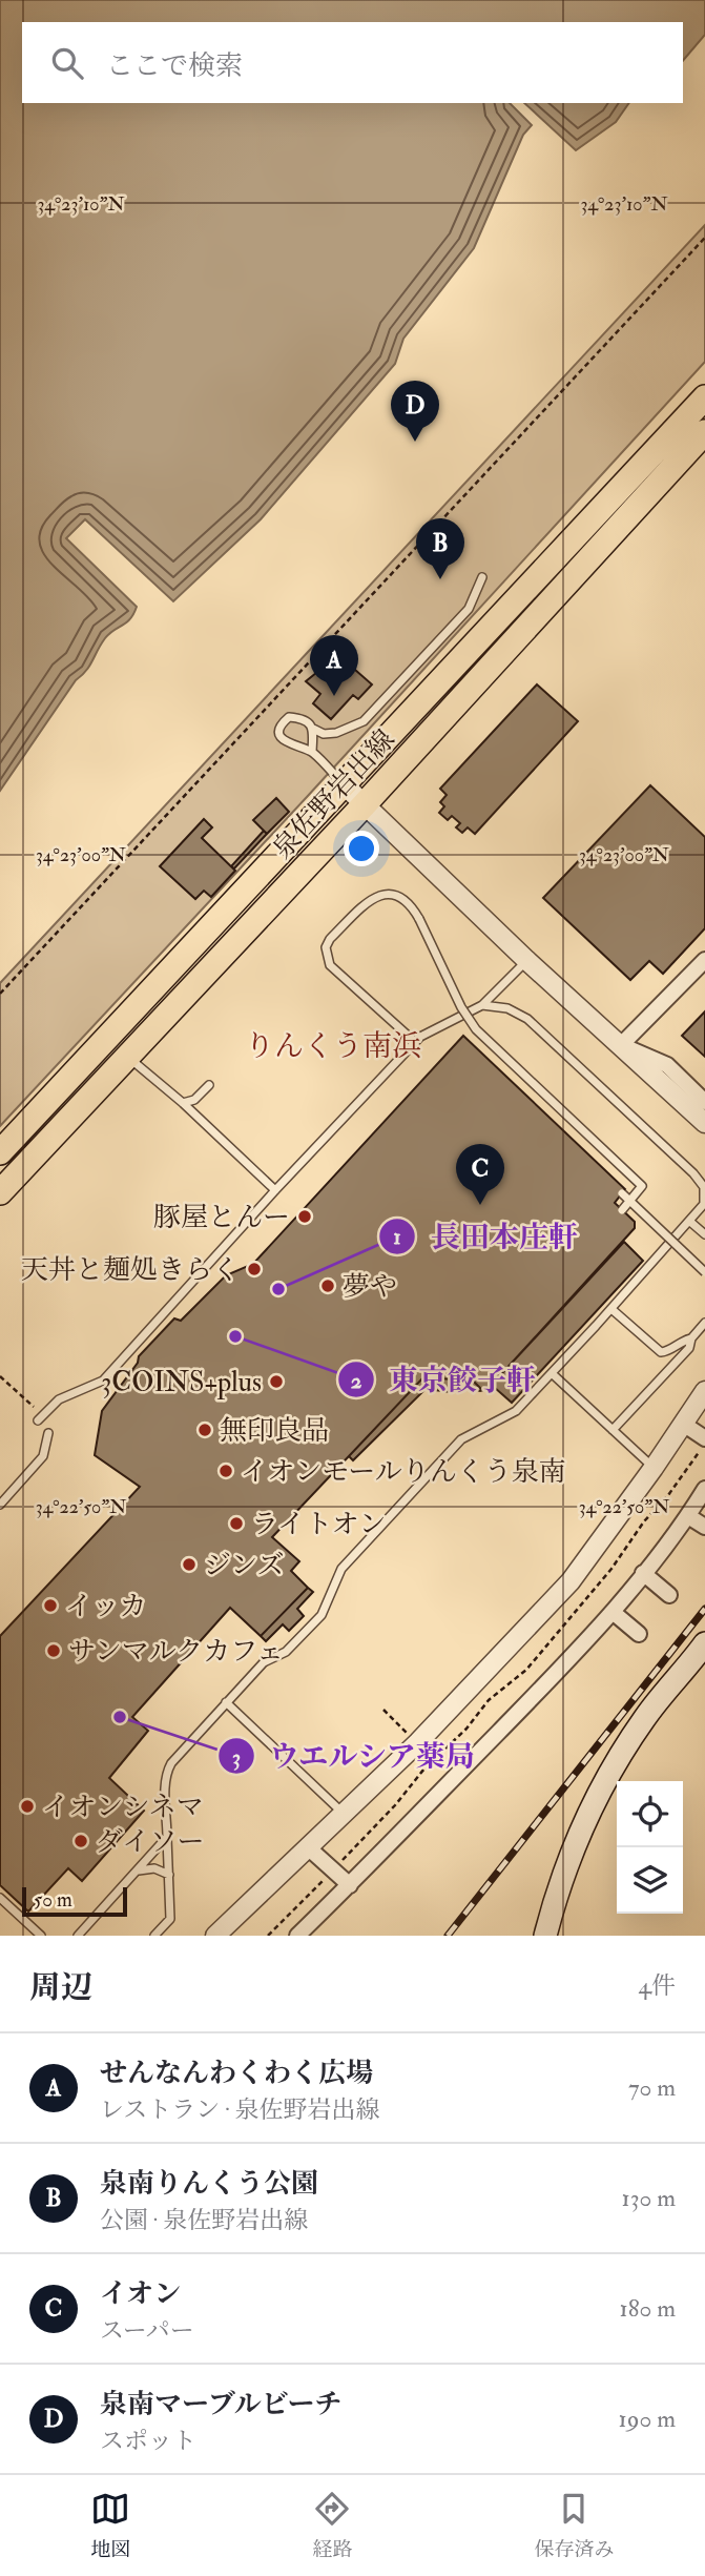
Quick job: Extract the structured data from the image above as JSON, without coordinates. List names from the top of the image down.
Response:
{
  "streets": {
    "main road": ["泉佐野岩出線"]
  },
  "districts": ["りんくう南浜"],
  "places": [
    "豚屋とんー",
    "天丼と麺処きらく",
    "夢や",
    "長田本庄軒",
    "東京餃子軒",
    "3COINS+plus",
    "無印良品",
    "イオンモールりんくう泉南",
    "ライトオン",
    "ジンズ",
    "イッカ",
    "サンマルクカフェ",
    "ウエルシア薬局",
    "イオンシネマ",
    "ダイソー"
  ],
  "scale_bar": "50 m",
  "page": {
    "search": "ここで検索",
    "pins": [
      "D",
      "B",
      "A",
      "C"
    ],
    "scale": "50 m",
    "heading": ["周辺", "4件"],
    "list": [
      {
        "mark": "A",
        "name": "せんなんわくわく広場",
        "note": "レストラン · 泉佐野岩出線",
        "value": "70 m"
      },
      {
        "mark": "B",
        "name": "泉南りんくう公園",
        "note": "公園 · 泉佐野岩出線",
        "value": "130 m"
      },
      {
        "mark": "C",
        "name": "イオン",
        "note": "スーパー",
        "value": "180 m"
      },
      {
        "mark": "D",
        "name": "泉南マーブルビーチ",
        "note": "スポット",
        "value": "190 m"
      }
    ],
    "nav": ["地図", "経路", "保存済み"]
  },
  "coordinates": ["34°23'10\"N", "34°23'00\"N", "34°22'50\"N"]
}
